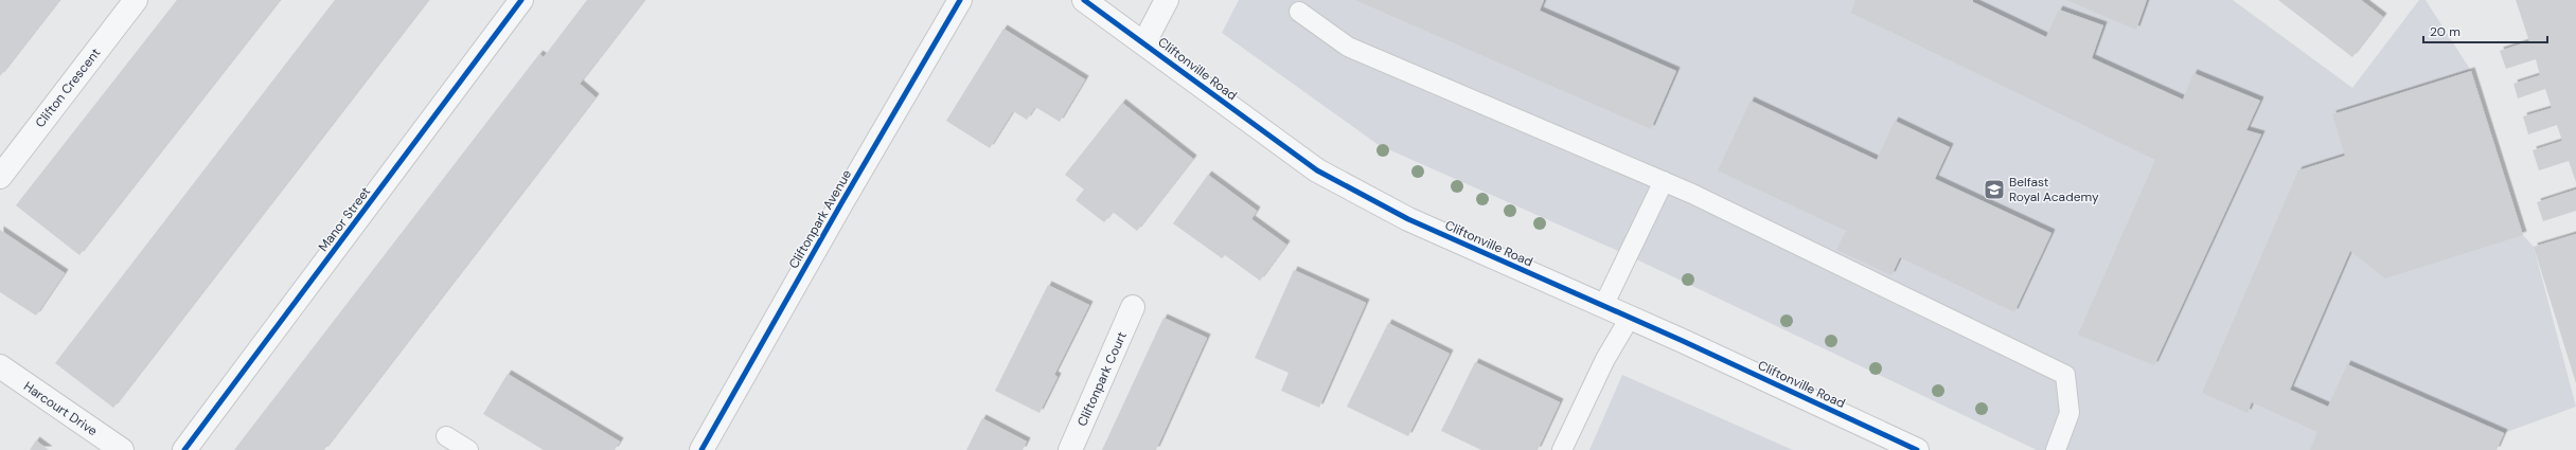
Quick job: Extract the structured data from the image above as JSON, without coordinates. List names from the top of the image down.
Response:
{
  "streets": {
    "street": [
      "Cliftonville Road",
      "Clifton Crescent",
      "Manor Street",
      "Cliftonpark Avenue",
      "Cliftonpark Court",
      "Harcourt Drive"
    ]
  },
  "places": {
    "school or university": ["Belfast Royal Academy"]
  },
  "scale_bar": "20 m"
}
